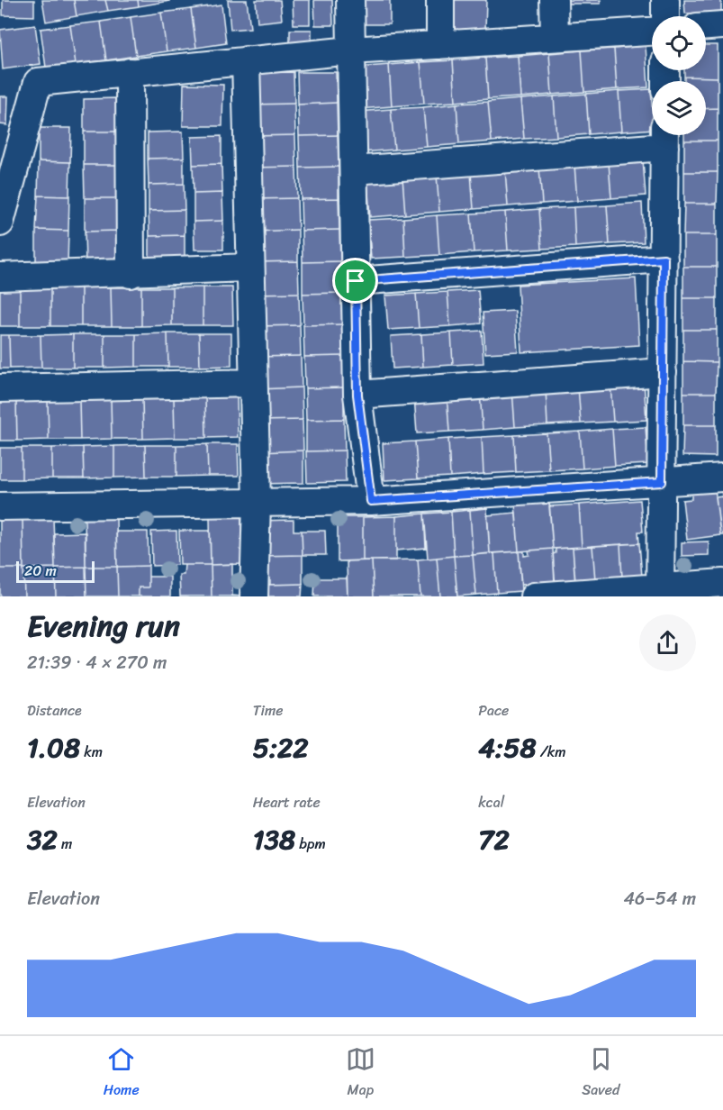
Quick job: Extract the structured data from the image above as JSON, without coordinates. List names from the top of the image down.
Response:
{
  "scale_bar": "20 m",
  "page": {
    "scale": "20 m",
    "heading": ["Evening run", "21:39 · 4 × 270 m"],
    "stats": [
      ["Distance", "1.08 km"],
      ["Time", "5:22"],
      ["Pace", "4:58 /km"],
      ["Elevation", "32 m"],
      ["Heart rate", "138 bpm"],
      ["kcal", "72"]
    ],
    "chart": ["Elevation", "46–54 m"],
    "tabs": ["Home", "Map", "Saved"]
  }
}
